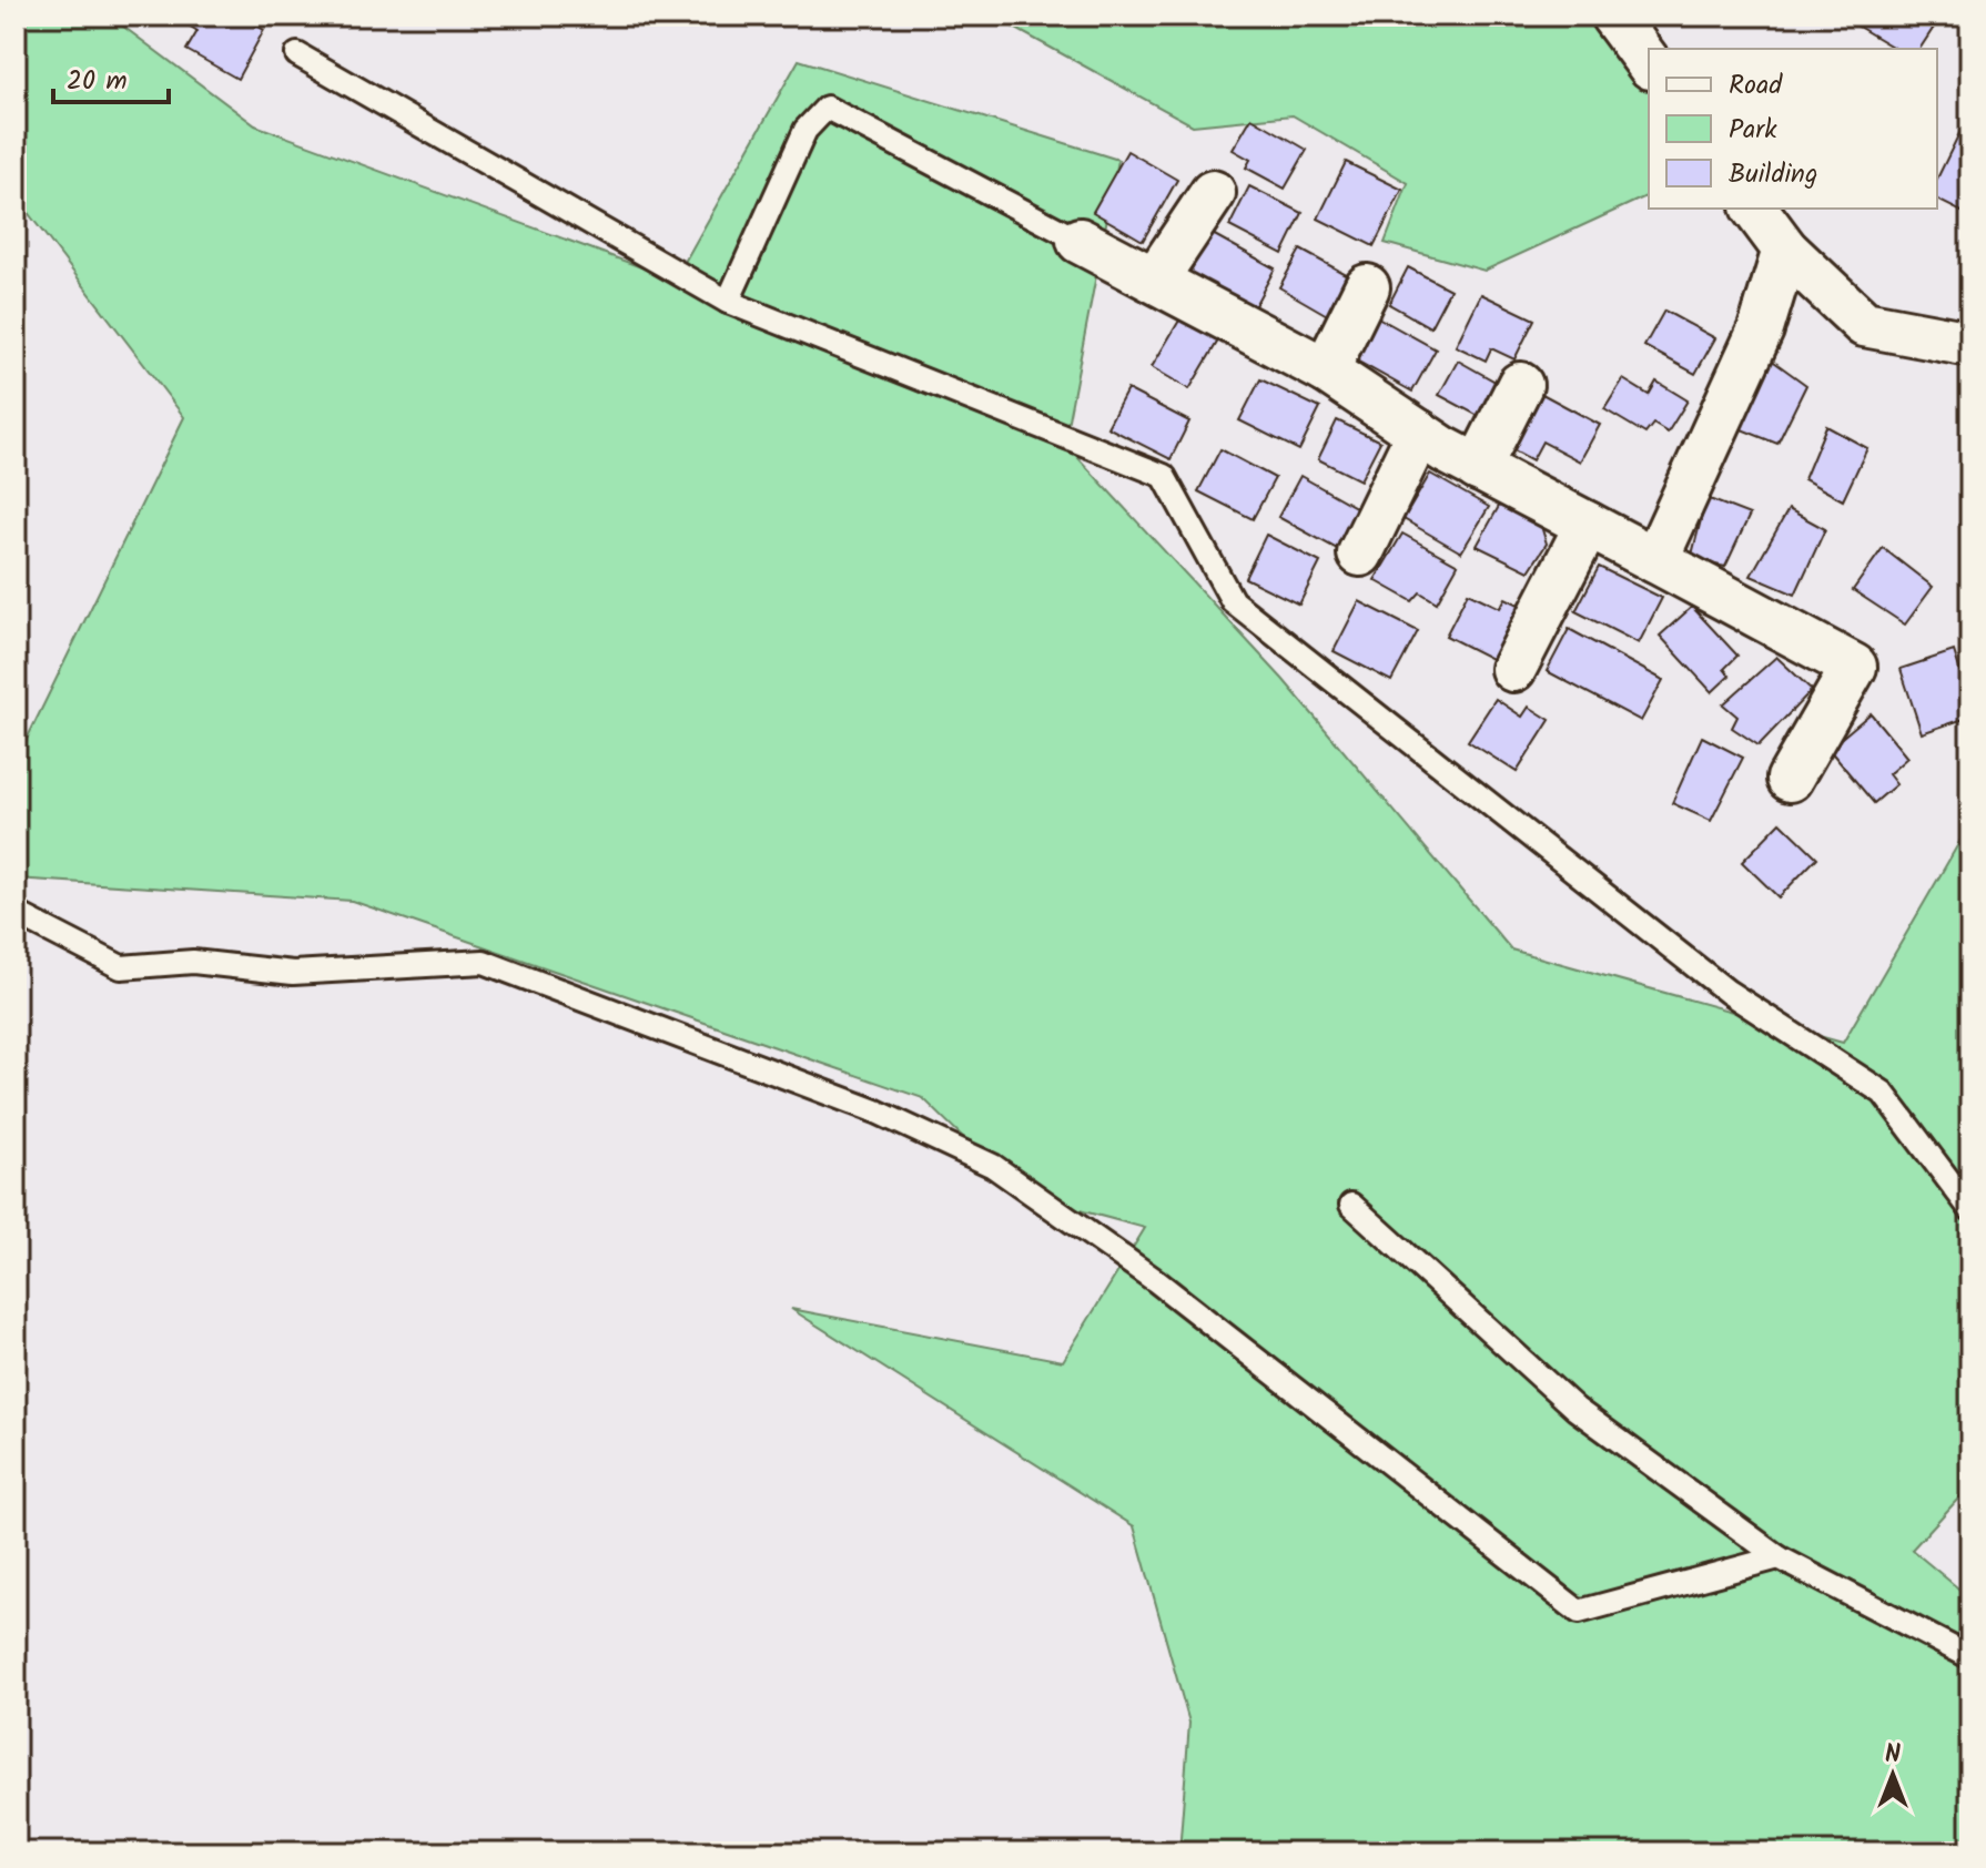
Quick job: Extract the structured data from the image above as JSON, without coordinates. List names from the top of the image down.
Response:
{
  "legend": ["Road", "Park", "Building"],
  "scale_bar": "20 m",
  "north": "top"
}
